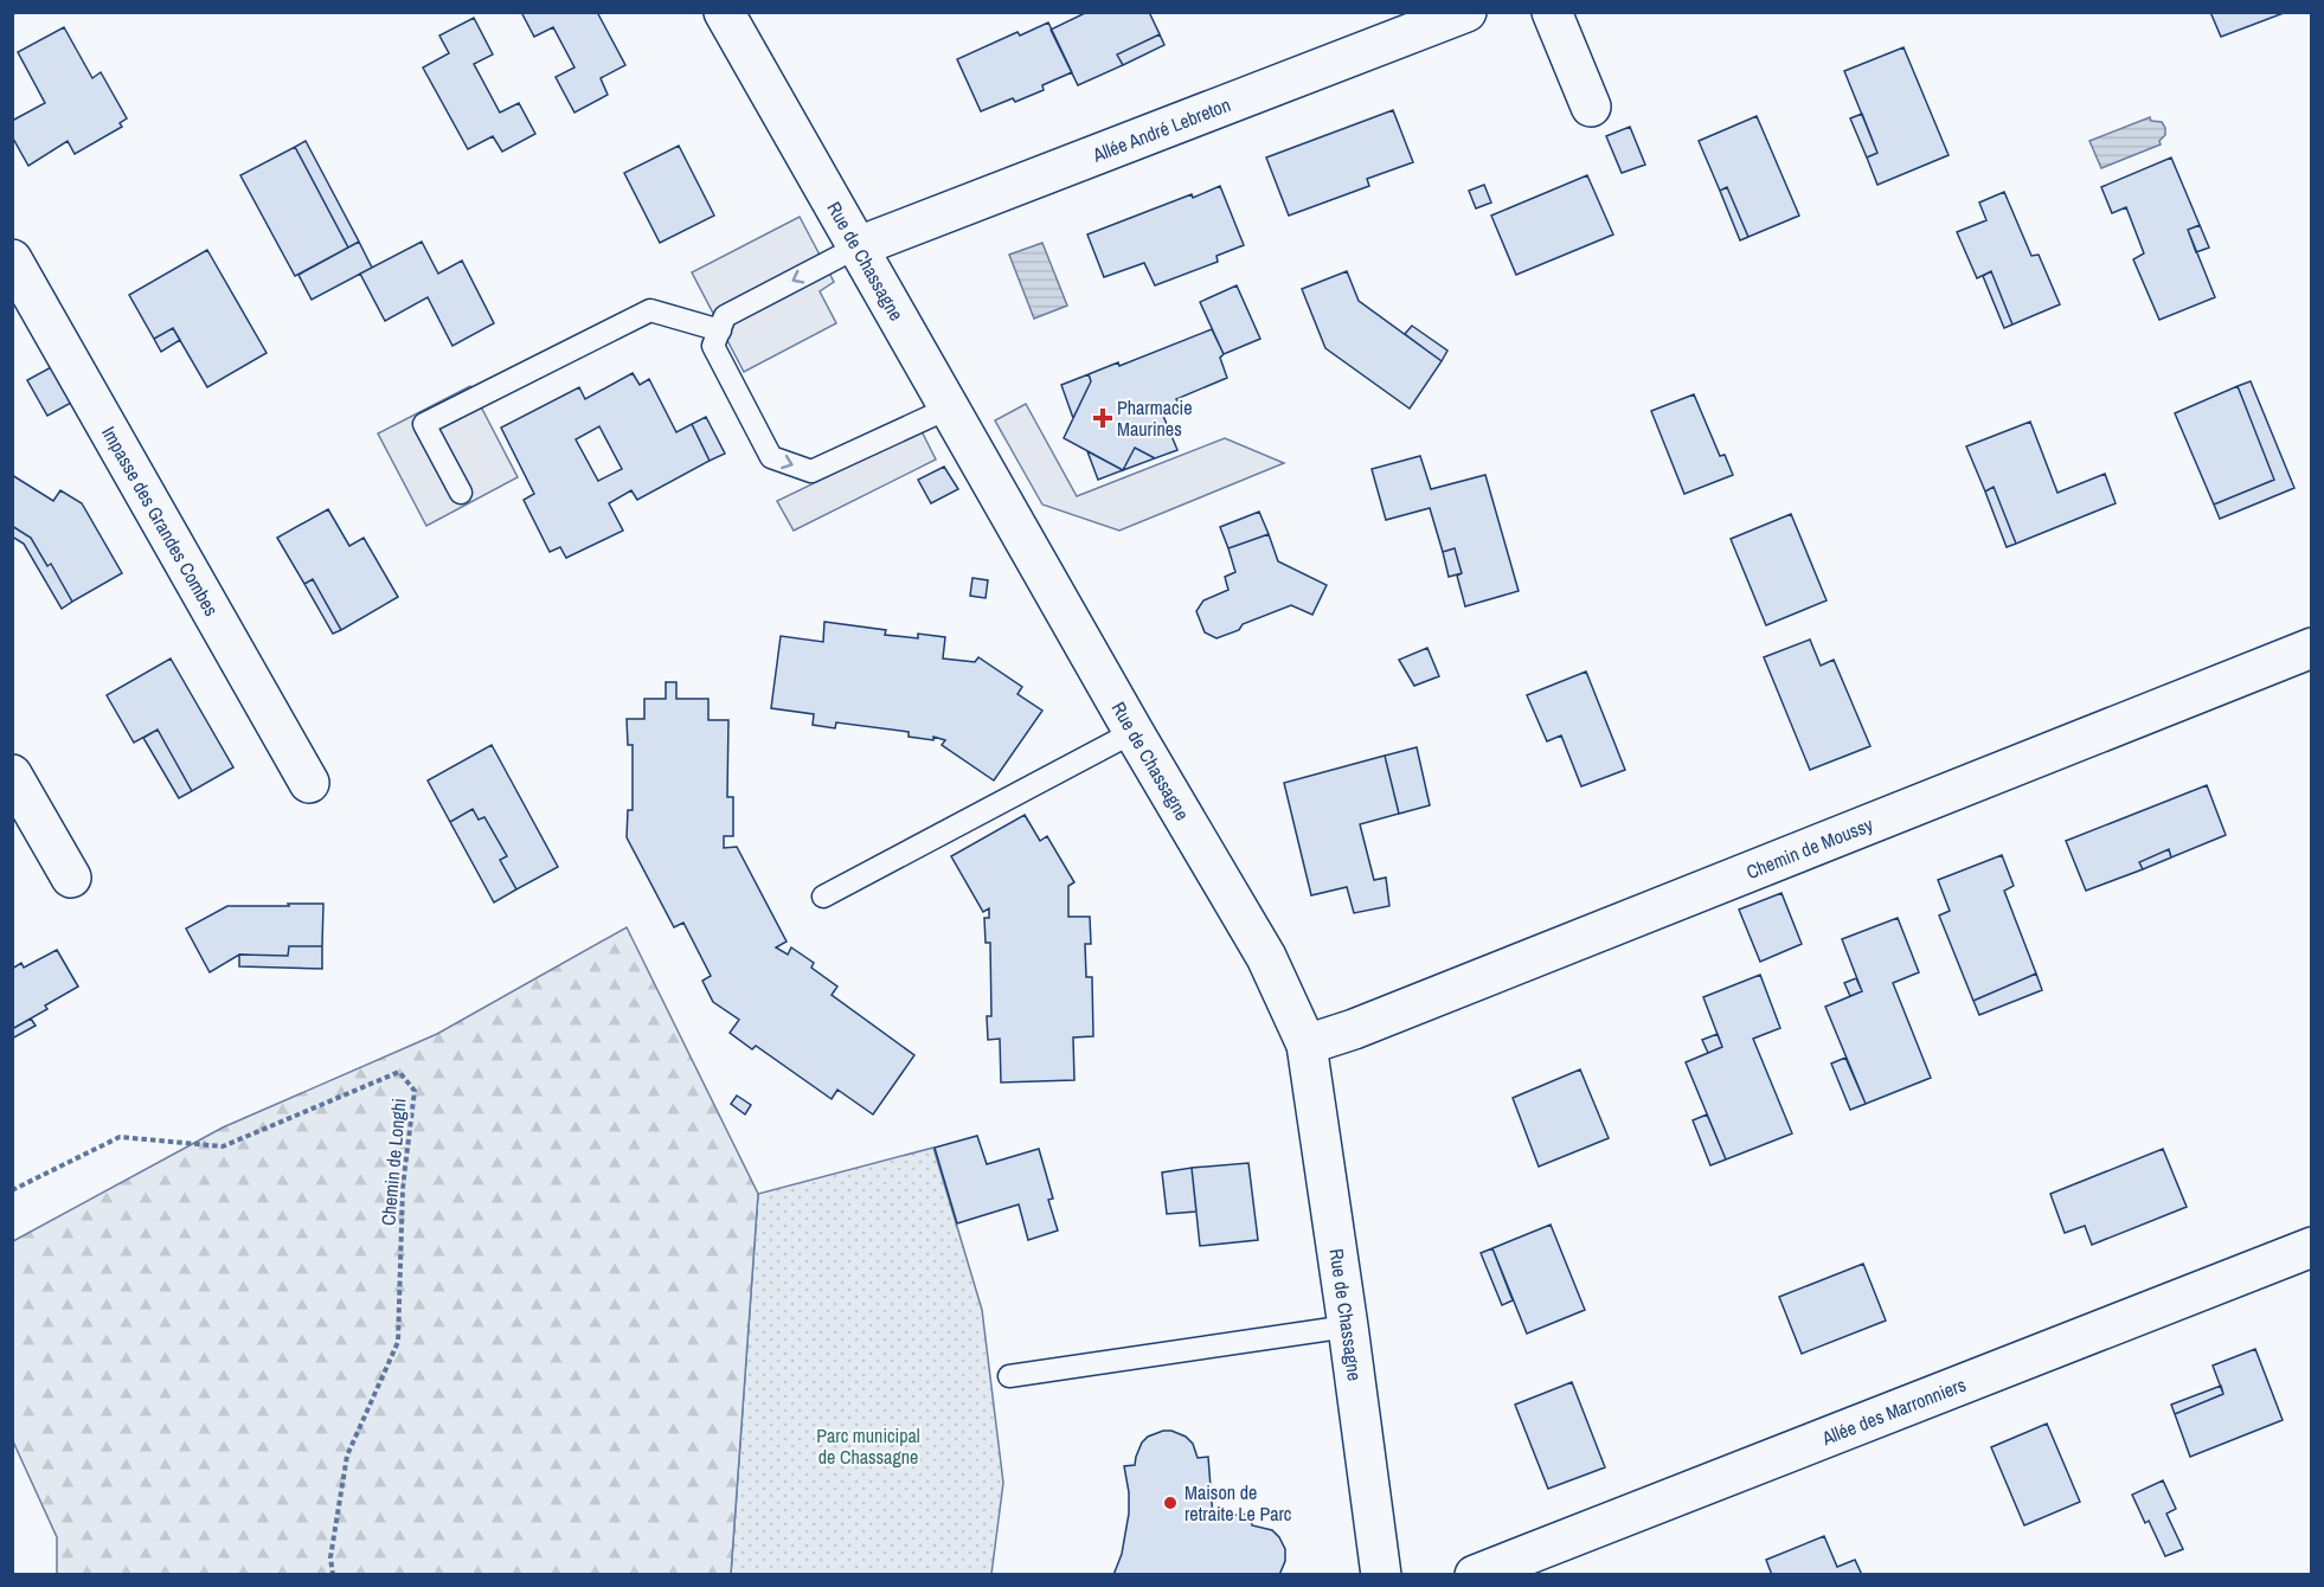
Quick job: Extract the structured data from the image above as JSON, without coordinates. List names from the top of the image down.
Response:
{
  "streets": {
    "street": [
      "Allée André Lebreton",
      "Rue de Chassagne",
      "Impasse des Grandes Combes",
      "Chemin de Moussy",
      "Allée des Marronniers"
    ],
    "path": ["Chemin de Longhi"]
  },
  "crossings": [
    ["Allée André Lebreton", "Rue de Chassagne"],
    ["Rue de Chassagne", "Chemin de Moussy"]
  ],
  "parks": ["Parc municipal de Chassagne"],
  "places": {
    "health": ["Pharmacie Maurines"],
    "other": ["Maison de retraite Le Parc"]
  }
}
